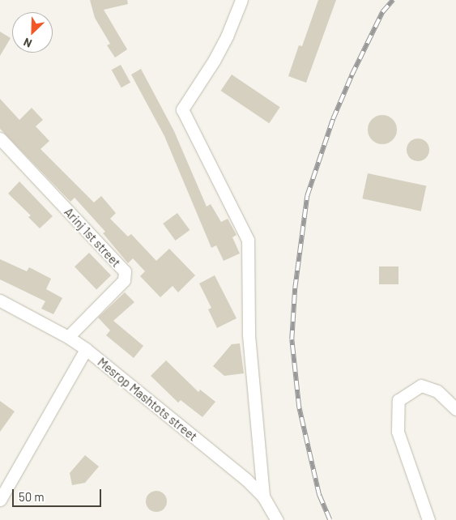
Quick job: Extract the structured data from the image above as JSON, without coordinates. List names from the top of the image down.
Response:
{
  "streets": {
    "street": ["Arinj 1st street", "Mesrop Mashtots street"]
  },
  "crossings": [
    ["Arinj 1st street", "Mesrop Mashtots street"]
  ],
  "scale_bar": "50 m",
  "north": "bottom left"
}
